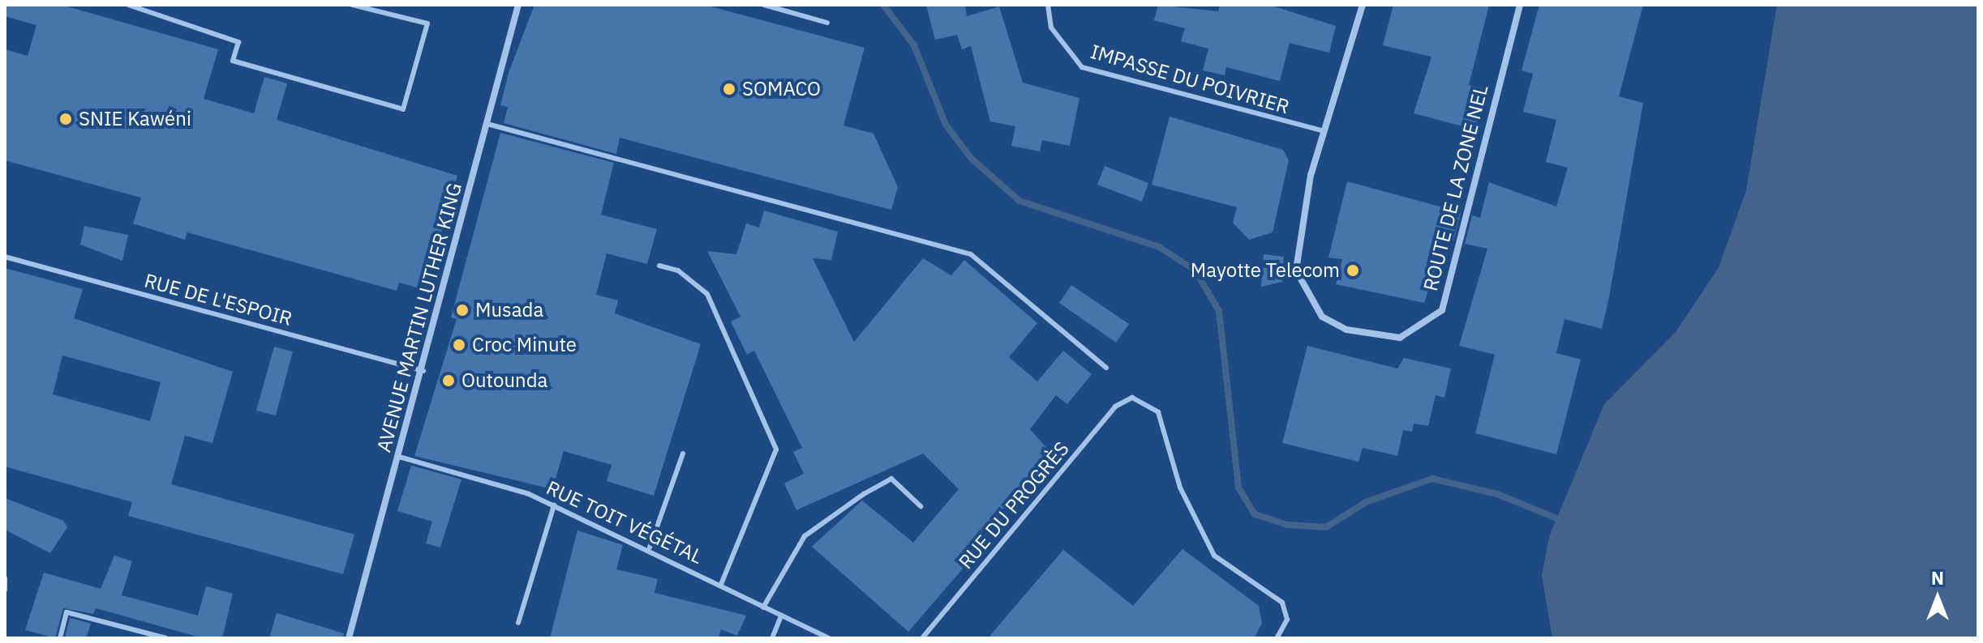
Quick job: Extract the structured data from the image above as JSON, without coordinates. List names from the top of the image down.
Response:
{
  "streets": {
    "street": ["ROUTE DE LA ZONE NEL", "AVENUE MARTIN LUTHER KING"],
    "lane": [
      "IMPASSE DU POIVRIER",
      "RUE DE L'ESPOIR",
      "RUE DU PROGRÈS",
      "RUE TOIT VÉGÉTAL"
    ]
  },
  "crossings": [
    ["IMPASSE DU POIVRIER", "ROUTE DE LA ZONE NEL"],
    ["RUE DE L'ESPOIR", "AVENUE MARTIN LUTHER KING"],
    ["AVENUE MARTIN LUTHER KING", "RUE TOIT VÉGÉTAL"]
  ],
  "places": [
    "SOMACO",
    "SNIE Kawéni",
    "Mayotte Telecom",
    "Musada",
    "Croc Minute",
    "Outounda"
  ],
  "north": "top"
}
